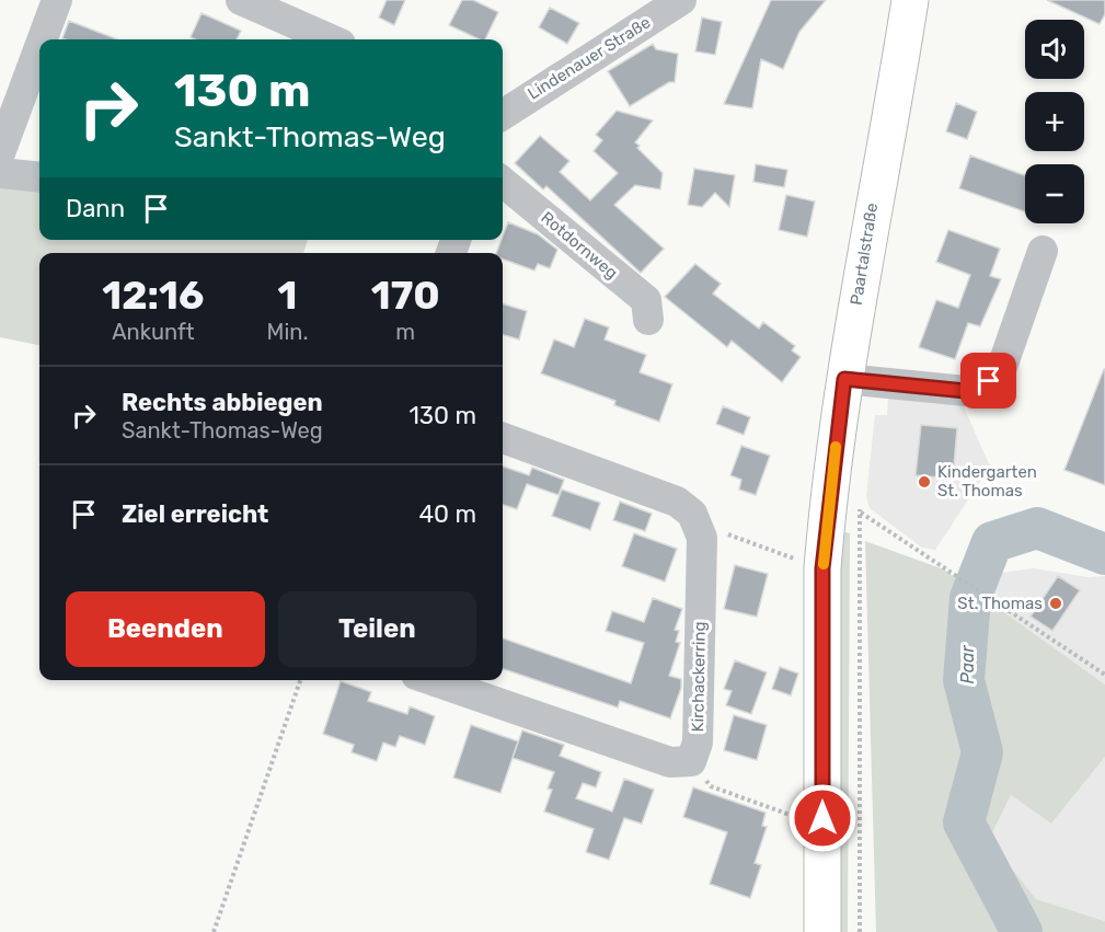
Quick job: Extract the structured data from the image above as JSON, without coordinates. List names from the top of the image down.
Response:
{
  "streets": {
    "main road": ["Paartalstraße"],
    "street": ["Lindenauer Straße", "Rotdornweg", "Kirchackerring"]
  },
  "water": ["Paar"],
  "places": ["Kindergarten St. Thomas", "St. Thomas"],
  "page": {
    "map_buttons": ["+", "−"],
    "turn": ["130 m", "Sankt-Thomas-Weg"],
    "then": "Dann",
    "eta": [
      "12:16",
      "Ankunft",
      "1",
      "Min.",
      "170",
      "m"
    ],
    "list": [
      {
        "name": "Rechts abbiegen",
        "note": "Sankt-Thomas-Weg",
        "value": "130 m"
      },
      {
        "name": "Ziel erreicht",
        "value": "40 m"
      }
    ],
    "buttons": ["Beenden", "Teilen"]
  }
}
